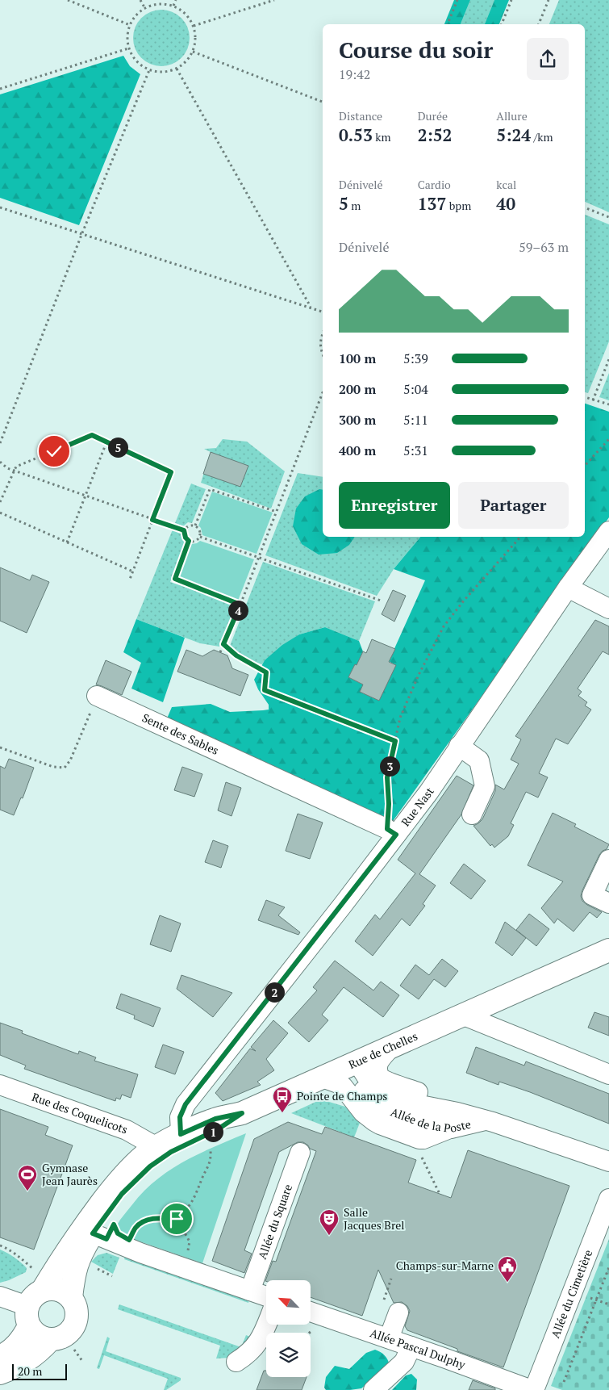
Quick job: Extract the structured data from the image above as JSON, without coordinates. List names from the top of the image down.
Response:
{
  "streets": {
    "main road": ["Rue de Chelles"],
    "street": [
      "Sente des Sables",
      "Rue Nast",
      "Rue des Coquelicots",
      "Allée de la Poste",
      "Allée du Square",
      "Allée du Cimetière",
      "Allée Pascal Dulphy"
    ]
  },
  "crossings": [
    ["Sente des Sables", "Rue Nast"],
    ["Rue Nast", "Rue de Chelles"],
    ["Rue de Chelles", "Rue des Coquelicots"],
    ["Rue de Chelles", "Allée de la Poste"],
    ["Allée du Cimetière", "Allée Pascal Dulphy"]
  ],
  "places": {
    "bus stop": ["Pointe de Champs"],
    "sports": ["Gymnase Jean Jaurès"],
    "theatre": ["Salle Jacques Brel"],
    "public building": ["Champs-sur-Marne"]
  },
  "scale_bar": "20 m",
  "north": "top left",
  "page": {
    "heading": ["Course du soir", "19:42"],
    "stats": [
      ["Distance", "0.53 km"],
      ["Durée", "2:52"],
      ["Allure", "5:24 /km"],
      ["Dénivelé", "5 m"],
      ["Cardio", "137 bpm"],
      ["kcal", "40"]
    ],
    "chart": ["Dénivelé", "59–63 m"],
    "list": [
      {
        "name": "100 m",
        "note": "5:39"
      },
      {
        "name": "200 m",
        "note": "5:04"
      },
      {
        "name": "300 m",
        "note": "5:11"
      },
      {
        "name": "400 m",
        "note": "5:31"
      }
    ],
    "pins": [
      "5",
      "4",
      "3",
      "2",
      "1"
    ],
    "buttons": ["Enregistrer", "Partager"],
    "scale": "20 m"
  }
}
